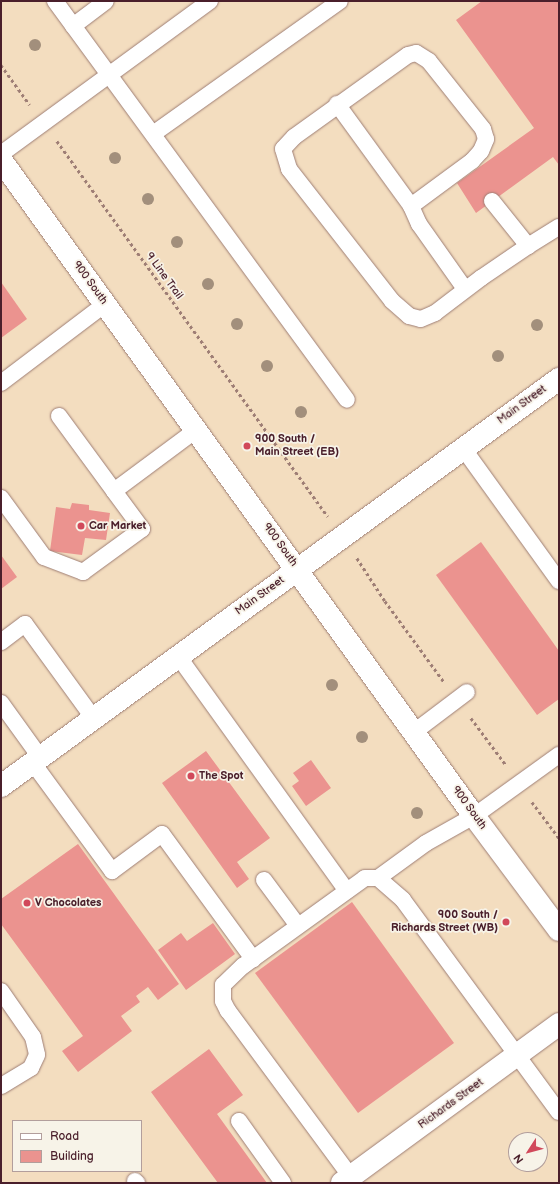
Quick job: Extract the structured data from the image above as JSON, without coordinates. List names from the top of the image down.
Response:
{
  "streets": {
    "street": ["900 South", "Main Street", "Richards Street"],
    "path": ["9 Line Trail"]
  },
  "crossings": [
    ["900 South", "Main Street"]
  ],
  "places": [
    "900 South / Main Street (EB)",
    "Car Market",
    "The Spot",
    "V Chocolates",
    "900 South / Richards Street (WB)"
  ],
  "legend": ["Road", "Building"],
  "north": "bottom left"
}
